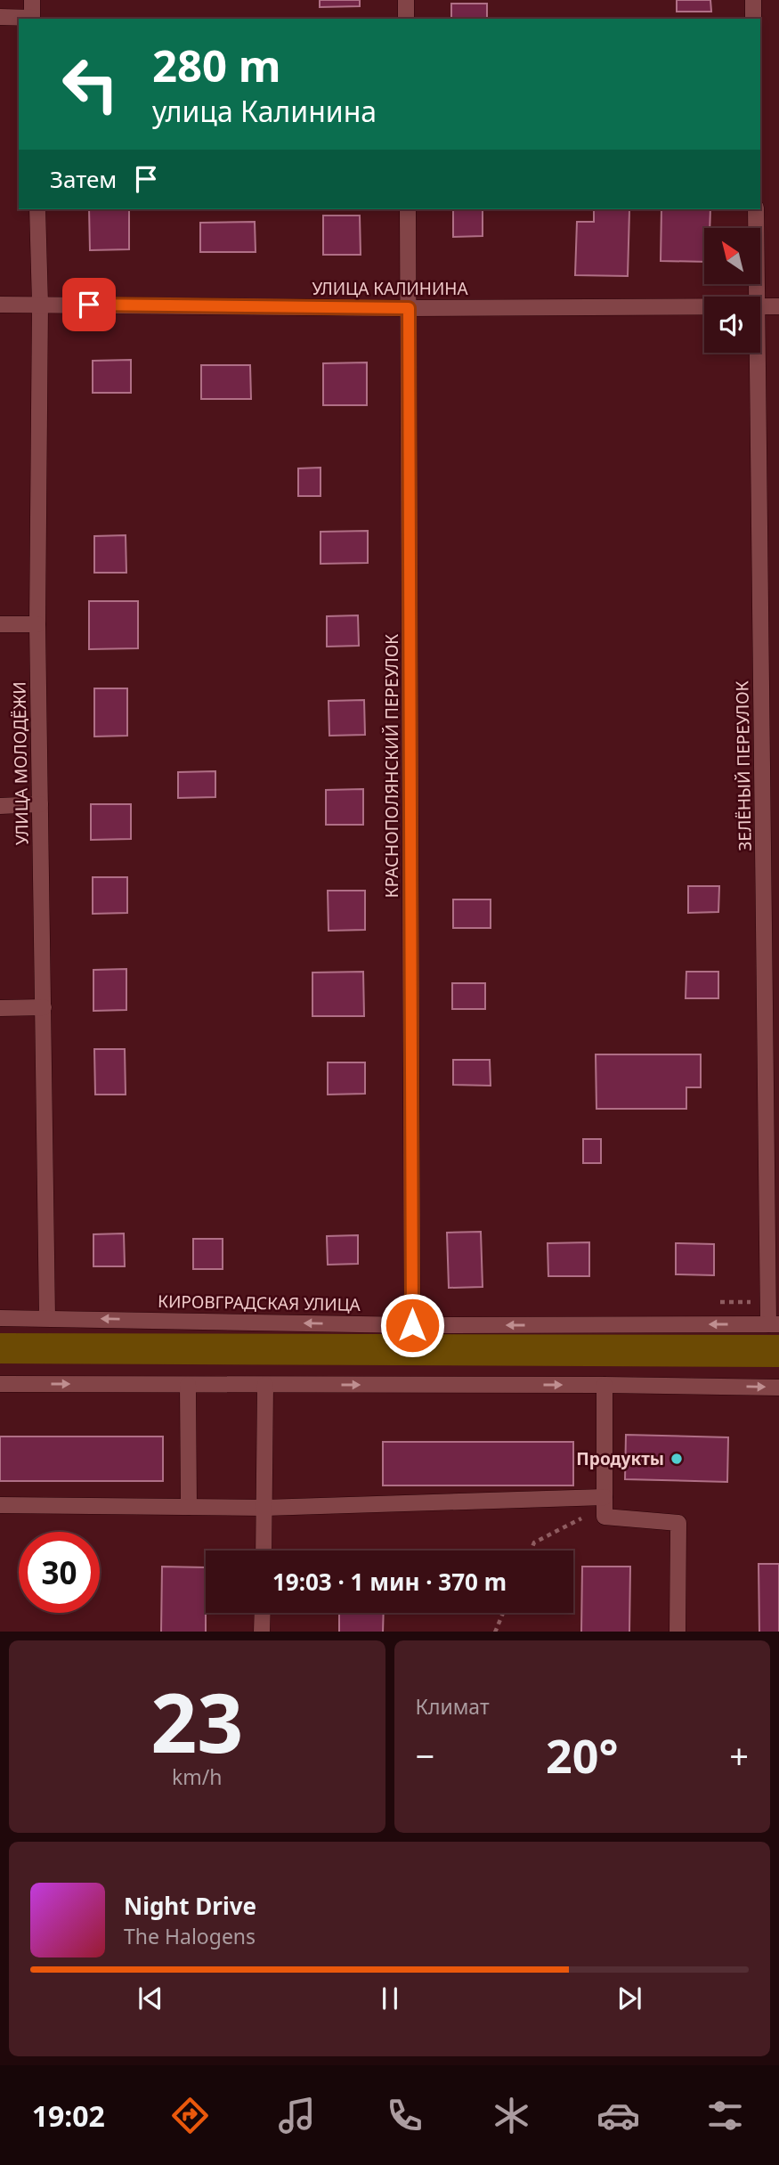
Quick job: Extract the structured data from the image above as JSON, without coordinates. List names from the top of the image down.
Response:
{
  "streets": {
    "street": [
      "УЛИЦА КАЛИНИНА",
      "УЛИЦА МОЛОДЁЖИ",
      "КРАСНОПОЛЯНСКИЙ ПЕРЕУЛОК",
      "ЗЕЛЁНЫЙ ПЕРЕУЛОК",
      "КИРОВГРАДСКАЯ УЛИЦА"
    ]
  },
  "crossings": [
    ["УЛИЦА КАЛИНИНА", "УЛИЦА МОЛОДЁЖИ"],
    ["УЛИЦА КАЛИНИНА", "КРАСНОПОЛЯНСКИЙ ПЕРЕУЛОК"],
    ["УЛИЦА МОЛОДЁЖИ", "КИРОВГРАДСКАЯ УЛИЦА"],
    ["КРАСНОПОЛЯНСКИЙ ПЕРЕУЛОК", "КИРОВГРАДСКАЯ УЛИЦА"],
    ["ЗЕЛЁНЫЙ ПЕРЕУЛОК", "КИРОВГРАДСКАЯ УЛИЦА"]
  ],
  "places": ["Продукты"],
  "north": "top left",
  "page": {
    "turn": ["280 m", "улица Калинина"],
    "then": "Затем",
    "limit": "30",
    "trip": "19:03 · 1 мин · 370 m",
    "tile": [
      ["23", "km/h"],
      "Климат"
    ],
    "heat": ["−", "20°", "+"],
    "song": ["Night Drive", "The Halogens"],
    "tabs": "19:02"
  }
}
